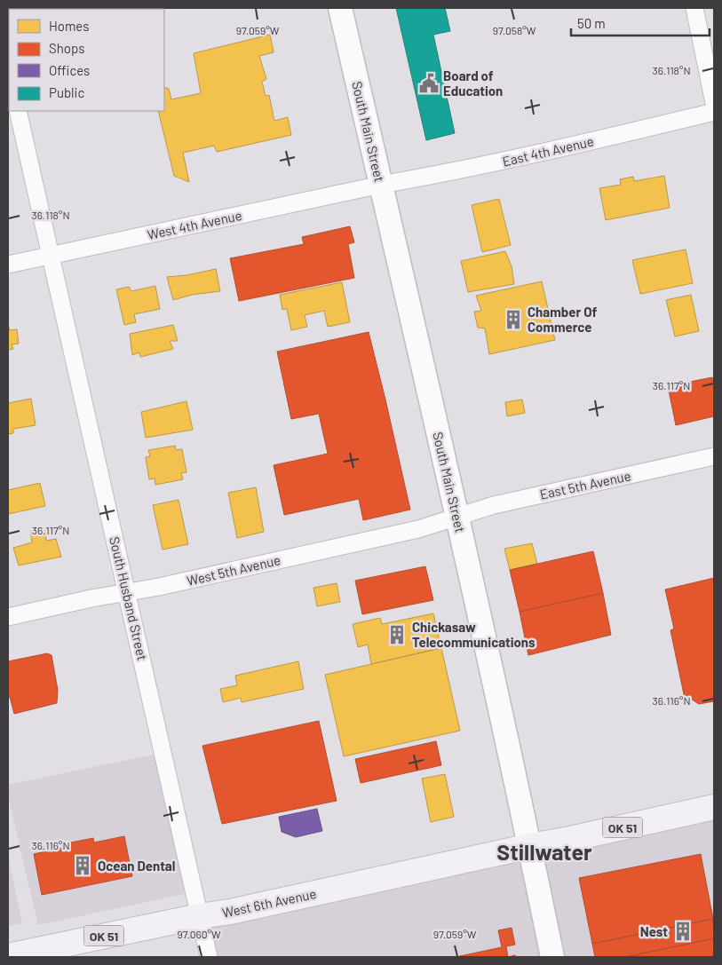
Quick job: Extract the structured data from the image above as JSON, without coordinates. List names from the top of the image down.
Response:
{
  "streets": {
    "highway": ["OK 51", "West 6th Avenue"],
    "main road": ["South Main Street"],
    "street": [
      "East 4th Avenue",
      "West 4th Avenue",
      "East 5th Avenue",
      "West 5th Avenue",
      "South Husband Street"
    ]
  },
  "crossings": [
    ["South Main Street", "East 4th Avenue"],
    ["South Main Street", "West 4th Avenue"],
    ["South Main Street", "East 5th Avenue"],
    ["South Main Street", "West 5th Avenue"],
    ["South Main Street", "OK 51"],
    ["South Main Street", "West 6th Avenue"],
    ["East 4th Avenue", "West 4th Avenue"],
    ["West 4th Avenue", "South Husband Street"],
    ["East 5th Avenue", "West 5th Avenue"],
    ["West 5th Avenue", "South Husband Street"],
    ["South Husband Street", "West 6th Avenue"],
    ["OK 51", "West 6th Avenue"]
  ],
  "districts": ["Stillwater"],
  "places": {
    "public building": ["Board of Education"],
    "building": [
      "Chamber Of Commerce",
      "Chickasaw Telecommunications",
      "Ocean Dental",
      "Nest"
    ]
  },
  "legend": [
    "Homes",
    "Shops",
    "Offices",
    "Public"
  ],
  "scale_bar": "50 m",
  "coordinates": [
    "97.059°W",
    "97.058°W",
    "36.118°N",
    "36.117°N",
    "36.116°N",
    "97.060°W"
  ]
}
